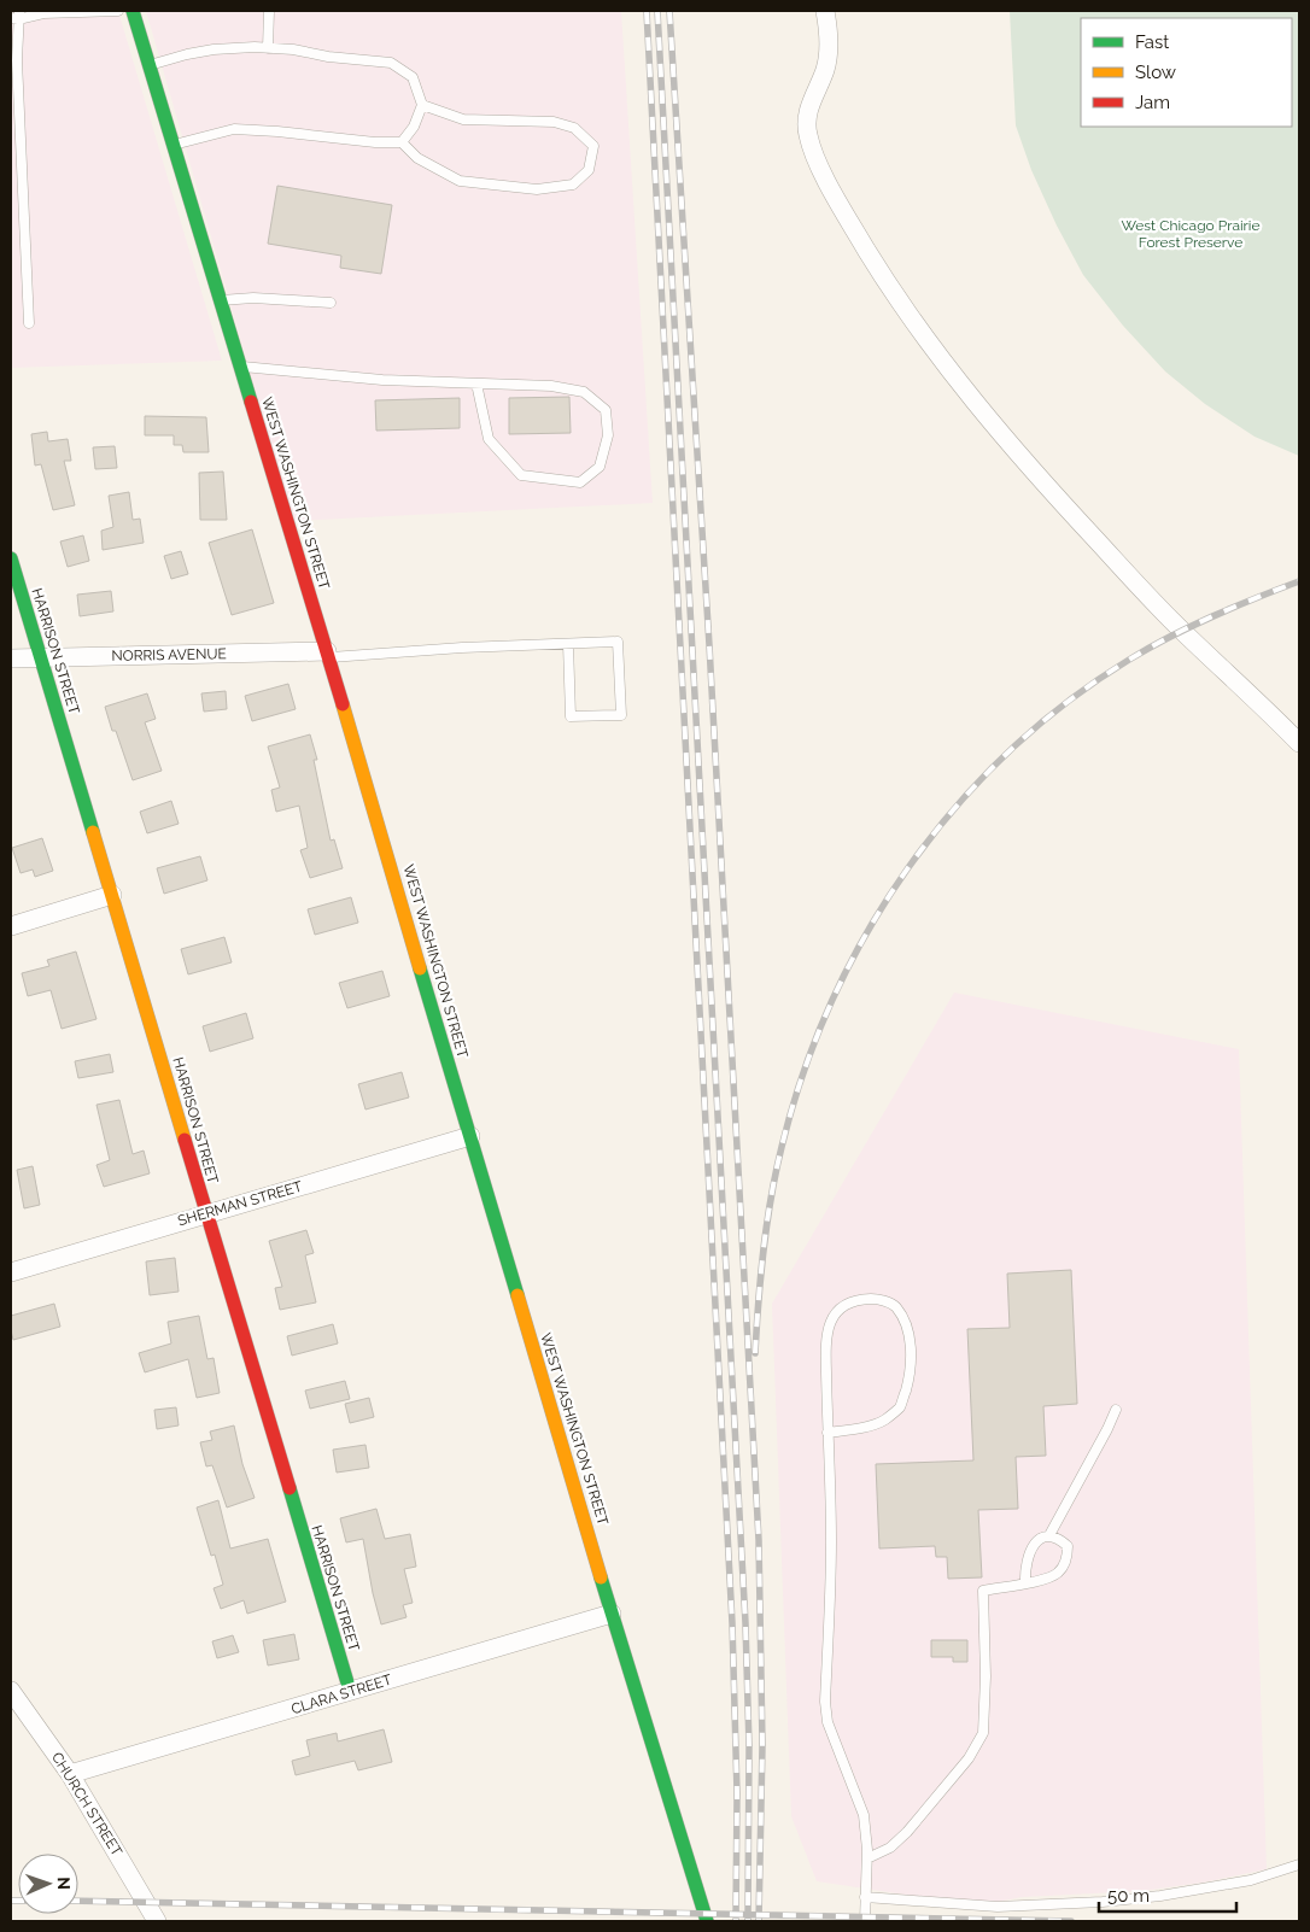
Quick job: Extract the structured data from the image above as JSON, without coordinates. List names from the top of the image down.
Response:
{
  "streets": {
    "main road": ["WEST WASHINGTON STREET", "HARRISON STREET"],
    "street": [
      "NORRIS AVENUE",
      "SHERMAN STREET",
      "CLARA STREET",
      "CHURCH STREET"
    ]
  },
  "crossings": [
    ["WEST WASHINGTON STREET", "NORRIS AVENUE"],
    ["WEST WASHINGTON STREET", "SHERMAN STREET"],
    ["WEST WASHINGTON STREET", "CLARA STREET"],
    ["HARRISON STREET", "NORRIS AVENUE"],
    ["HARRISON STREET", "SHERMAN STREET"],
    ["HARRISON STREET", "CLARA STREET"],
    ["CLARA STREET", "CHURCH STREET"]
  ],
  "parks": ["West Chicago Prairie Forest Preserve"],
  "legend": ["Fast", "Slow", "Jam"],
  "scale_bar": "50 m",
  "north": "right"
}
